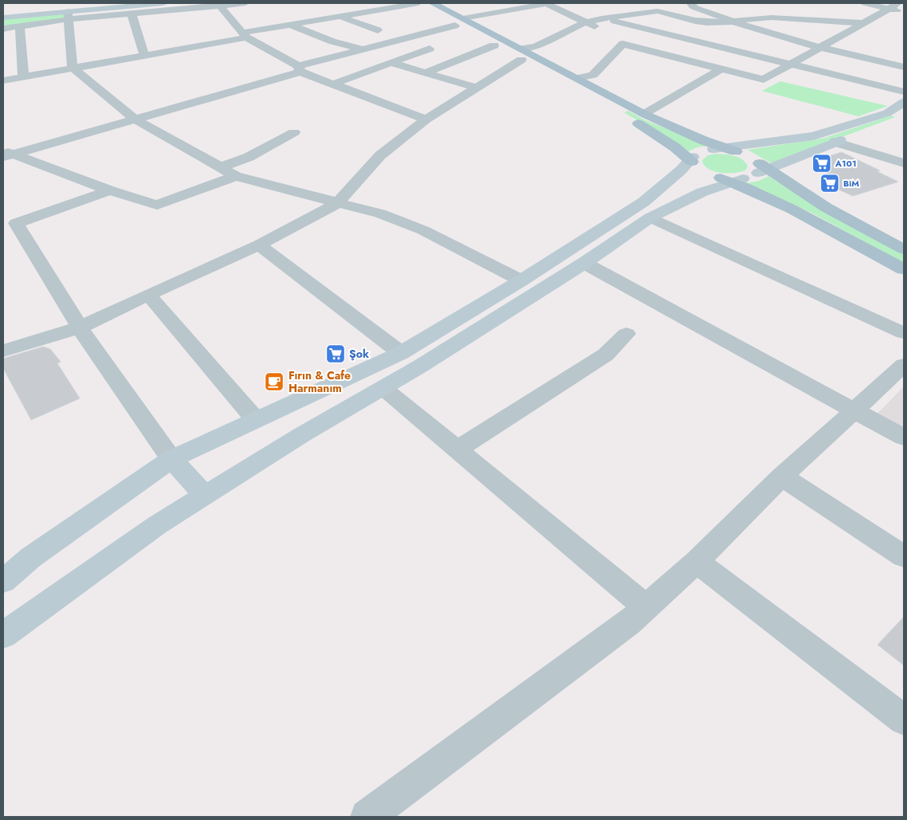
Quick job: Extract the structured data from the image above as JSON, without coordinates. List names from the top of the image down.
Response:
{
  "places": {
    "supermarket": ["A101", "BiM", "Şok"],
    "cafe": ["Fırın & Cafe Harmanım"]
  }
}
